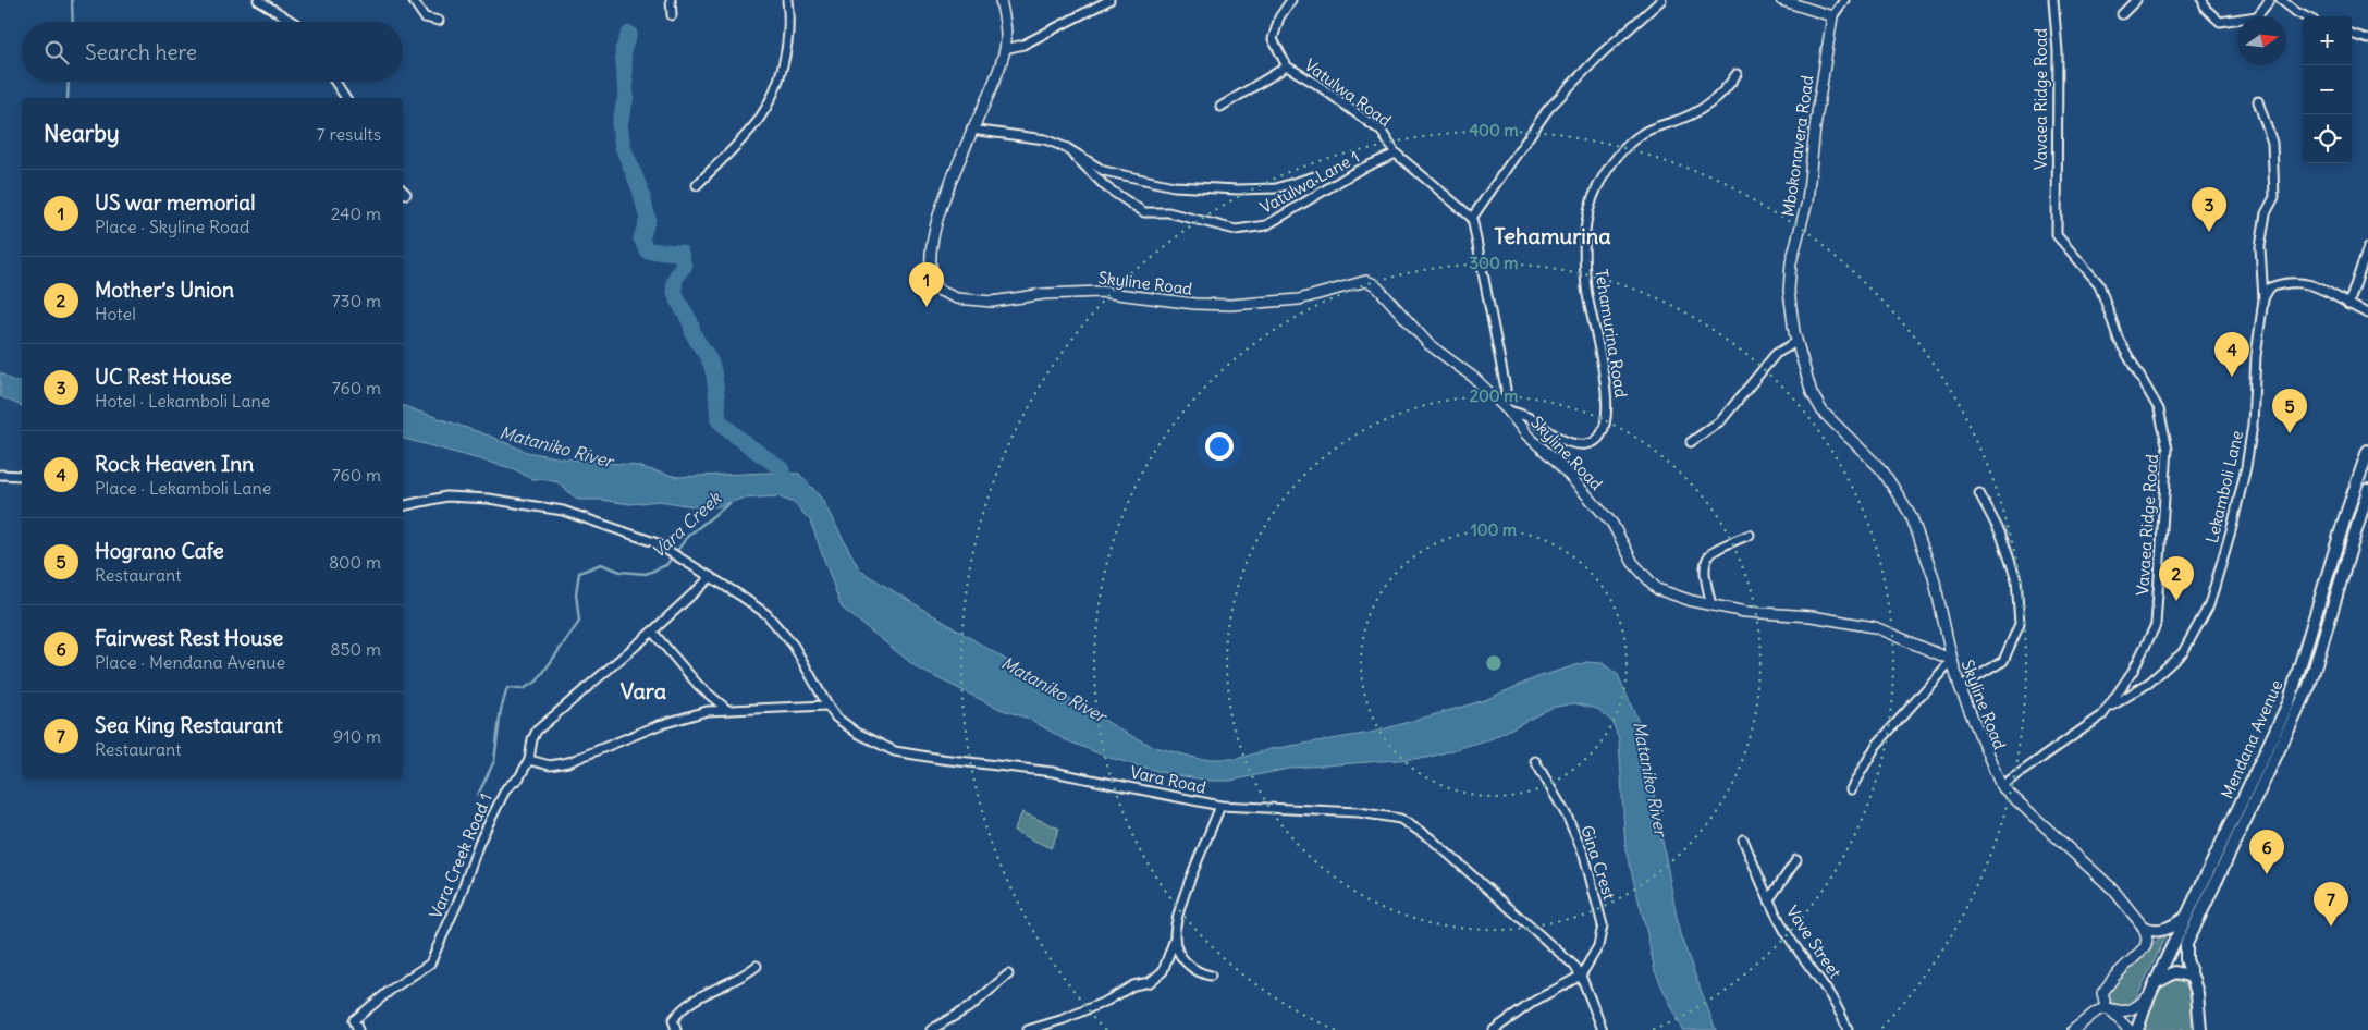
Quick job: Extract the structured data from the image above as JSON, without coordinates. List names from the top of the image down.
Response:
{
  "streets": {
    "main road": ["Mendana Avenue"],
    "street": [
      "Vatulwa Road",
      "Vavaea Ridge Road",
      "Mbokonavera Road",
      "Vatulwa Lane 1",
      "Skyline Road",
      "Tehamurina Road",
      "Lekamboli Lane",
      "Vara Road",
      "Vara Creek Road 1",
      "Gina Crest",
      "Vave Street"
    ]
  },
  "crossings": [
    ["Vatulwa Road", "Vatulwa Lane 1"],
    ["Vavaea Ridge Road", "Skyline Road"],
    ["Vavaea Ridge Road", "Lekamboli Lane"],
    ["Mbokonavera Road", "Skyline Road"],
    ["Skyline Road", "Tehamurina Road"],
    ["Vara Road", "Vara Creek Road 1"],
    ["Vara Road", "Gina Crest"]
  ],
  "districts": ["Tehamurina", "Vara"],
  "water": ["Mataniko River", "Vara Creek"],
  "north": "right",
  "page": {
    "map_buttons": ["+", "−"],
    "search": "Search here",
    "heading": ["Nearby", "7 results"],
    "list": [
      {
        "mark": "1",
        "name": "US war memorial",
        "note": "Place · Skyline Road",
        "value": "240 m"
      },
      {
        "mark": "2",
        "name": "Mother’s Union",
        "note": "Hotel",
        "value": "730 m"
      },
      {
        "mark": "3",
        "name": "UC Rest House",
        "note": "Hotel · Lekamboli Lane",
        "value": "760 m"
      },
      {
        "mark": "4",
        "name": "Rock Heaven Inn",
        "note": "Place · Lekamboli Lane",
        "value": "760 m"
      },
      {
        "mark": "5",
        "name": "Hograno Cafe",
        "note": "Restaurant",
        "value": "800 m"
      },
      {
        "mark": "6",
        "name": "Fairwest Rest House",
        "note": "Place · Mendana Avenue",
        "value": "850 m"
      },
      {
        "mark": "7",
        "name": "Sea King Restaurant",
        "note": "Restaurant",
        "value": "910 m"
      }
    ],
    "pins": [
      "3",
      "1",
      "4",
      "5",
      "2",
      "6",
      "7"
    ]
  },
  "rings": [
    "400 m",
    "300 m",
    "200 m",
    "100 m"
  ]
}
